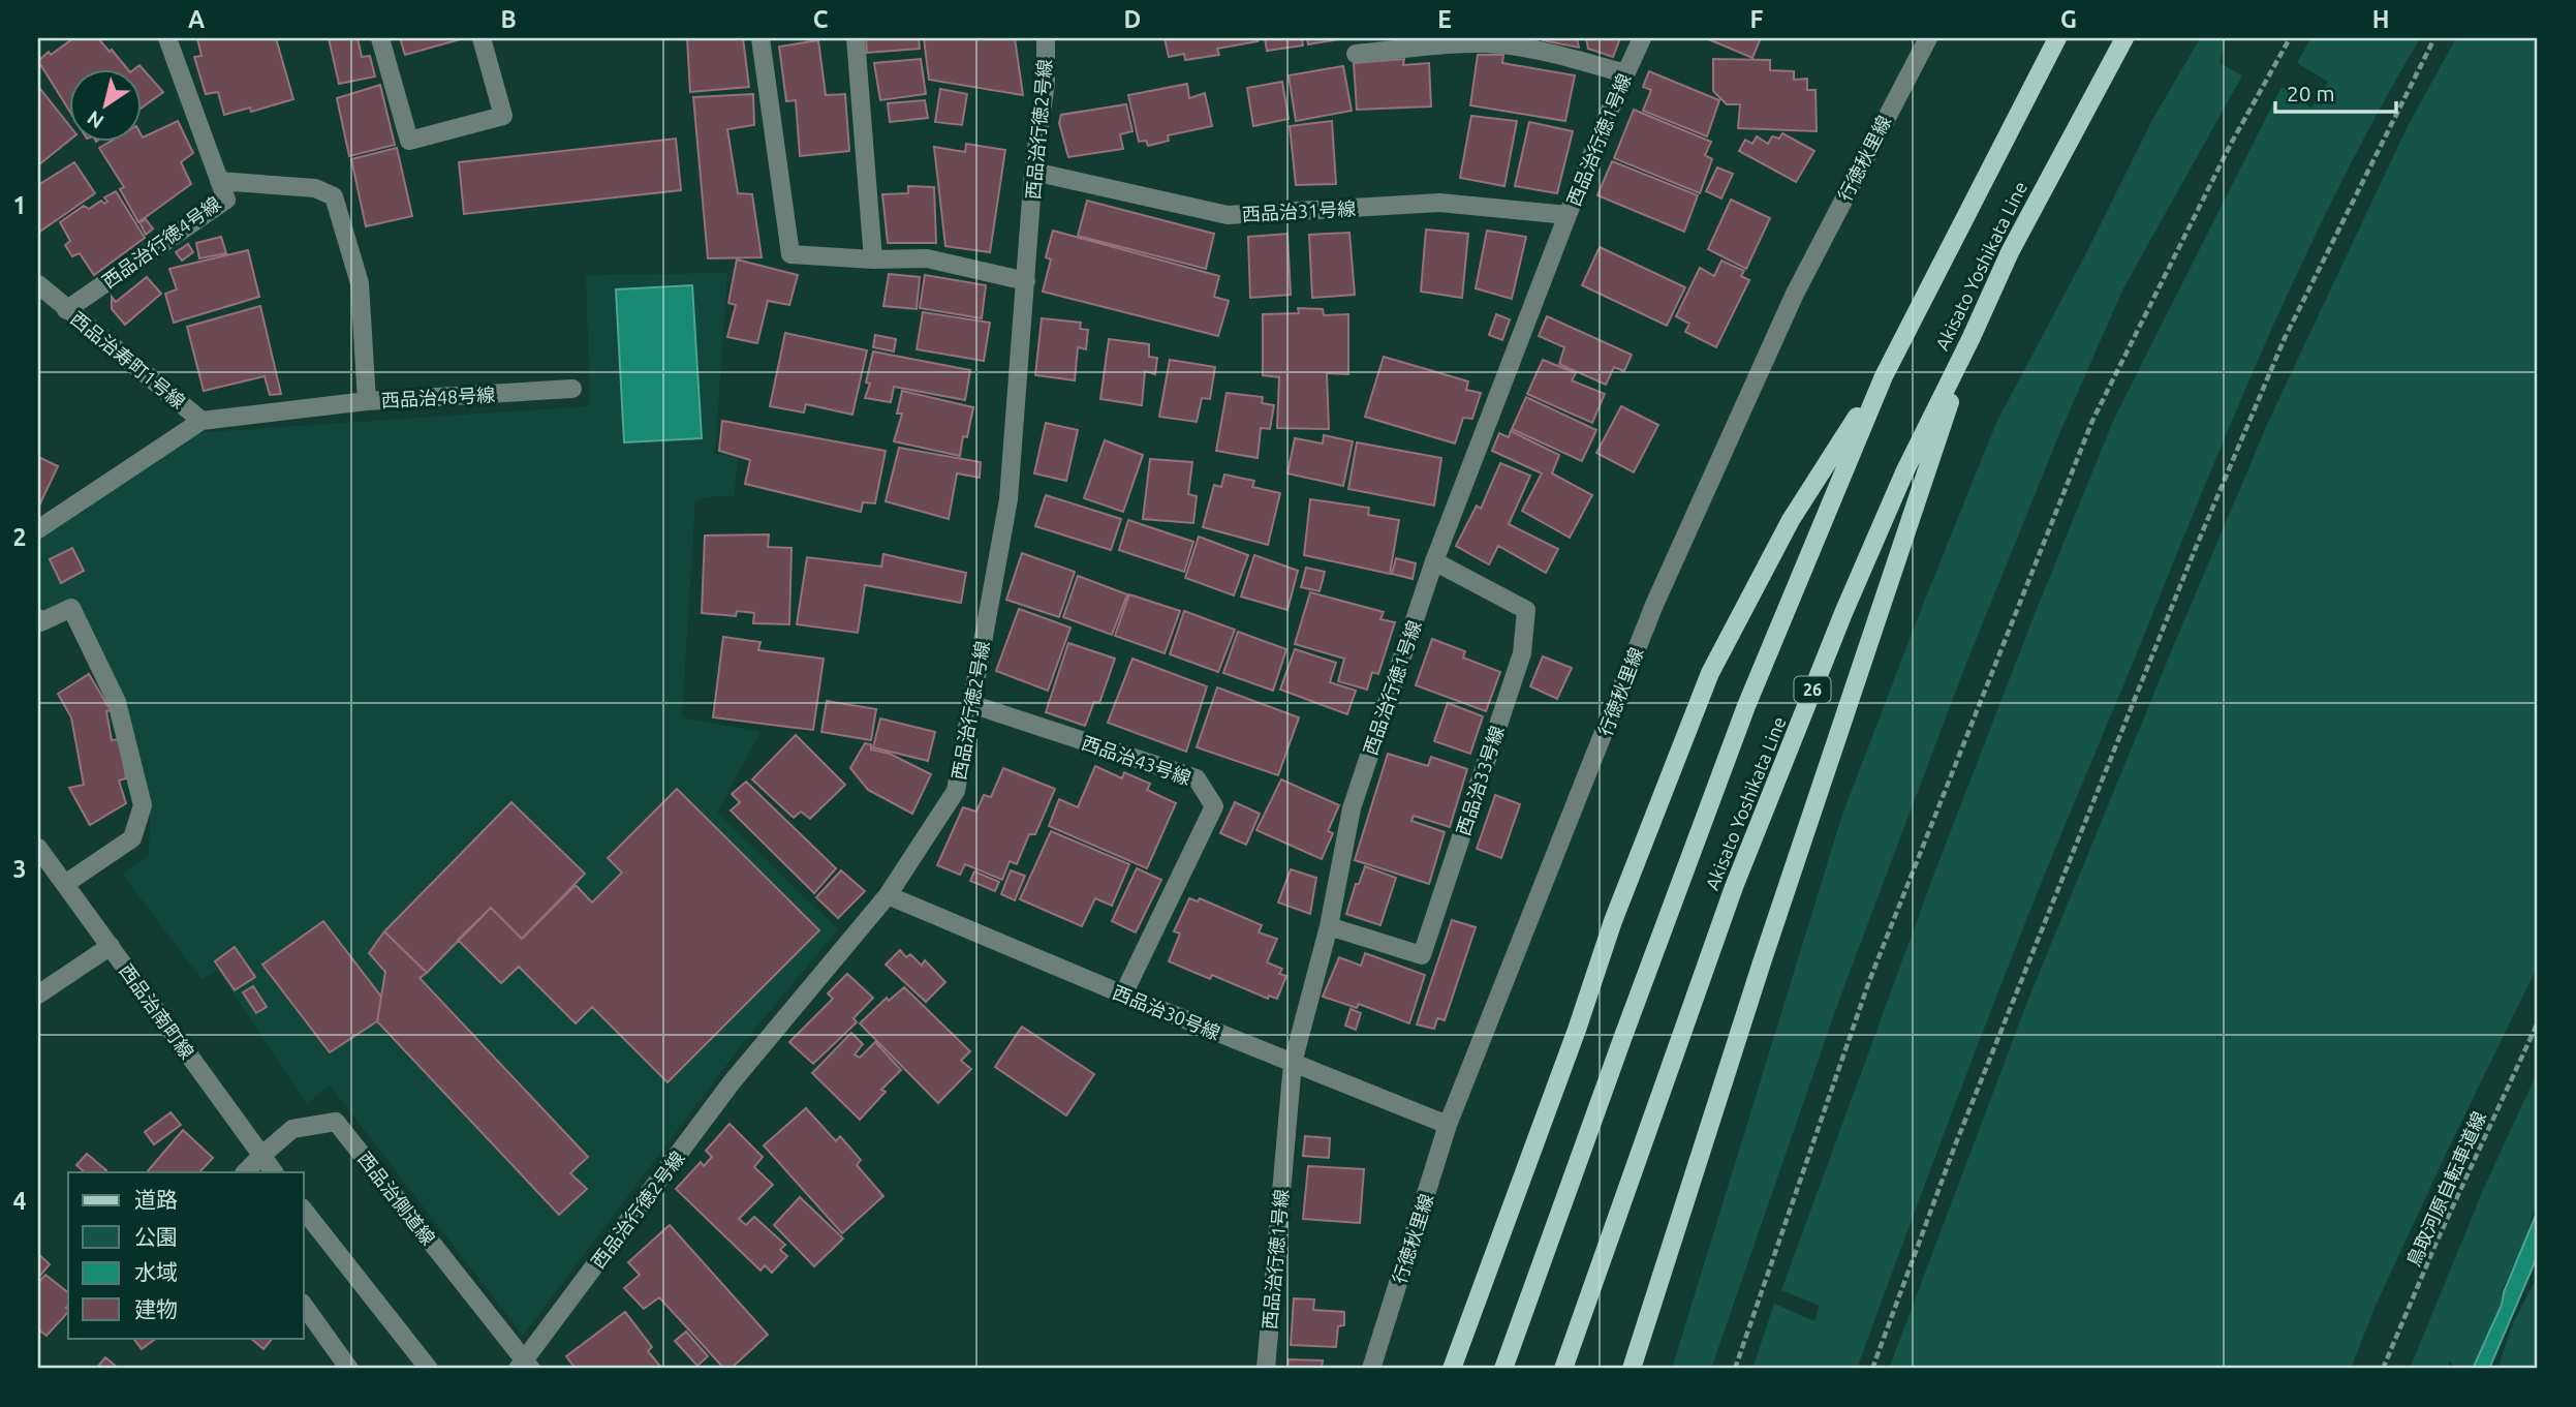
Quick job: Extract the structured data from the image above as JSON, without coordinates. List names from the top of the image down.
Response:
{
  "streets": {
    "main road": ["Akisato Yoshikata Line", "26"],
    "street": [
      "西品治行徳2号線",
      "西品治行徳1号線",
      "行徳秋里線",
      "西品治31号線",
      "西品治行徳4号線",
      "西品治寿町1号線",
      "西品治48号線",
      "西品治43号線",
      "西品治33号線",
      "西品治南町線",
      "西品治30号線",
      "西品治側道線"
    ],
    "path": ["鳥取河原自転車道線"]
  },
  "crossings": [
    ["西品治行徳2号線", "西品治31号線"],
    ["西品治行徳2号線", "西品治43号線"],
    ["西品治行徳2号線", "西品治30号線"],
    ["西品治行徳2号線", "西品治側道線"],
    ["西品治行徳1号線", "西品治31号線"],
    ["西品治行徳1号線", "西品治33号線"],
    ["西品治行徳1号線", "西品治30号線"],
    ["行徳秋里線", "西品治30号線"],
    ["西品治行徳4号線", "西品治寿町1号線"],
    ["西品治行徳4号線", "西品治48号線"],
    ["西品治43号線", "西品治30号線"],
    ["西品治南町線", "西品治側道線"]
  ],
  "legend": [
    "道路",
    "公園",
    "水域",
    "建物"
  ],
  "scale_bar": "20 m",
  "north": "bottom left",
  "grid": {
    "columns": [
      "A",
      "B",
      "C",
      "D",
      "E",
      "F",
      "G",
      "H"
    ],
    "rows": [
      "1",
      "2",
      "3",
      "4"
    ]
  }
}
